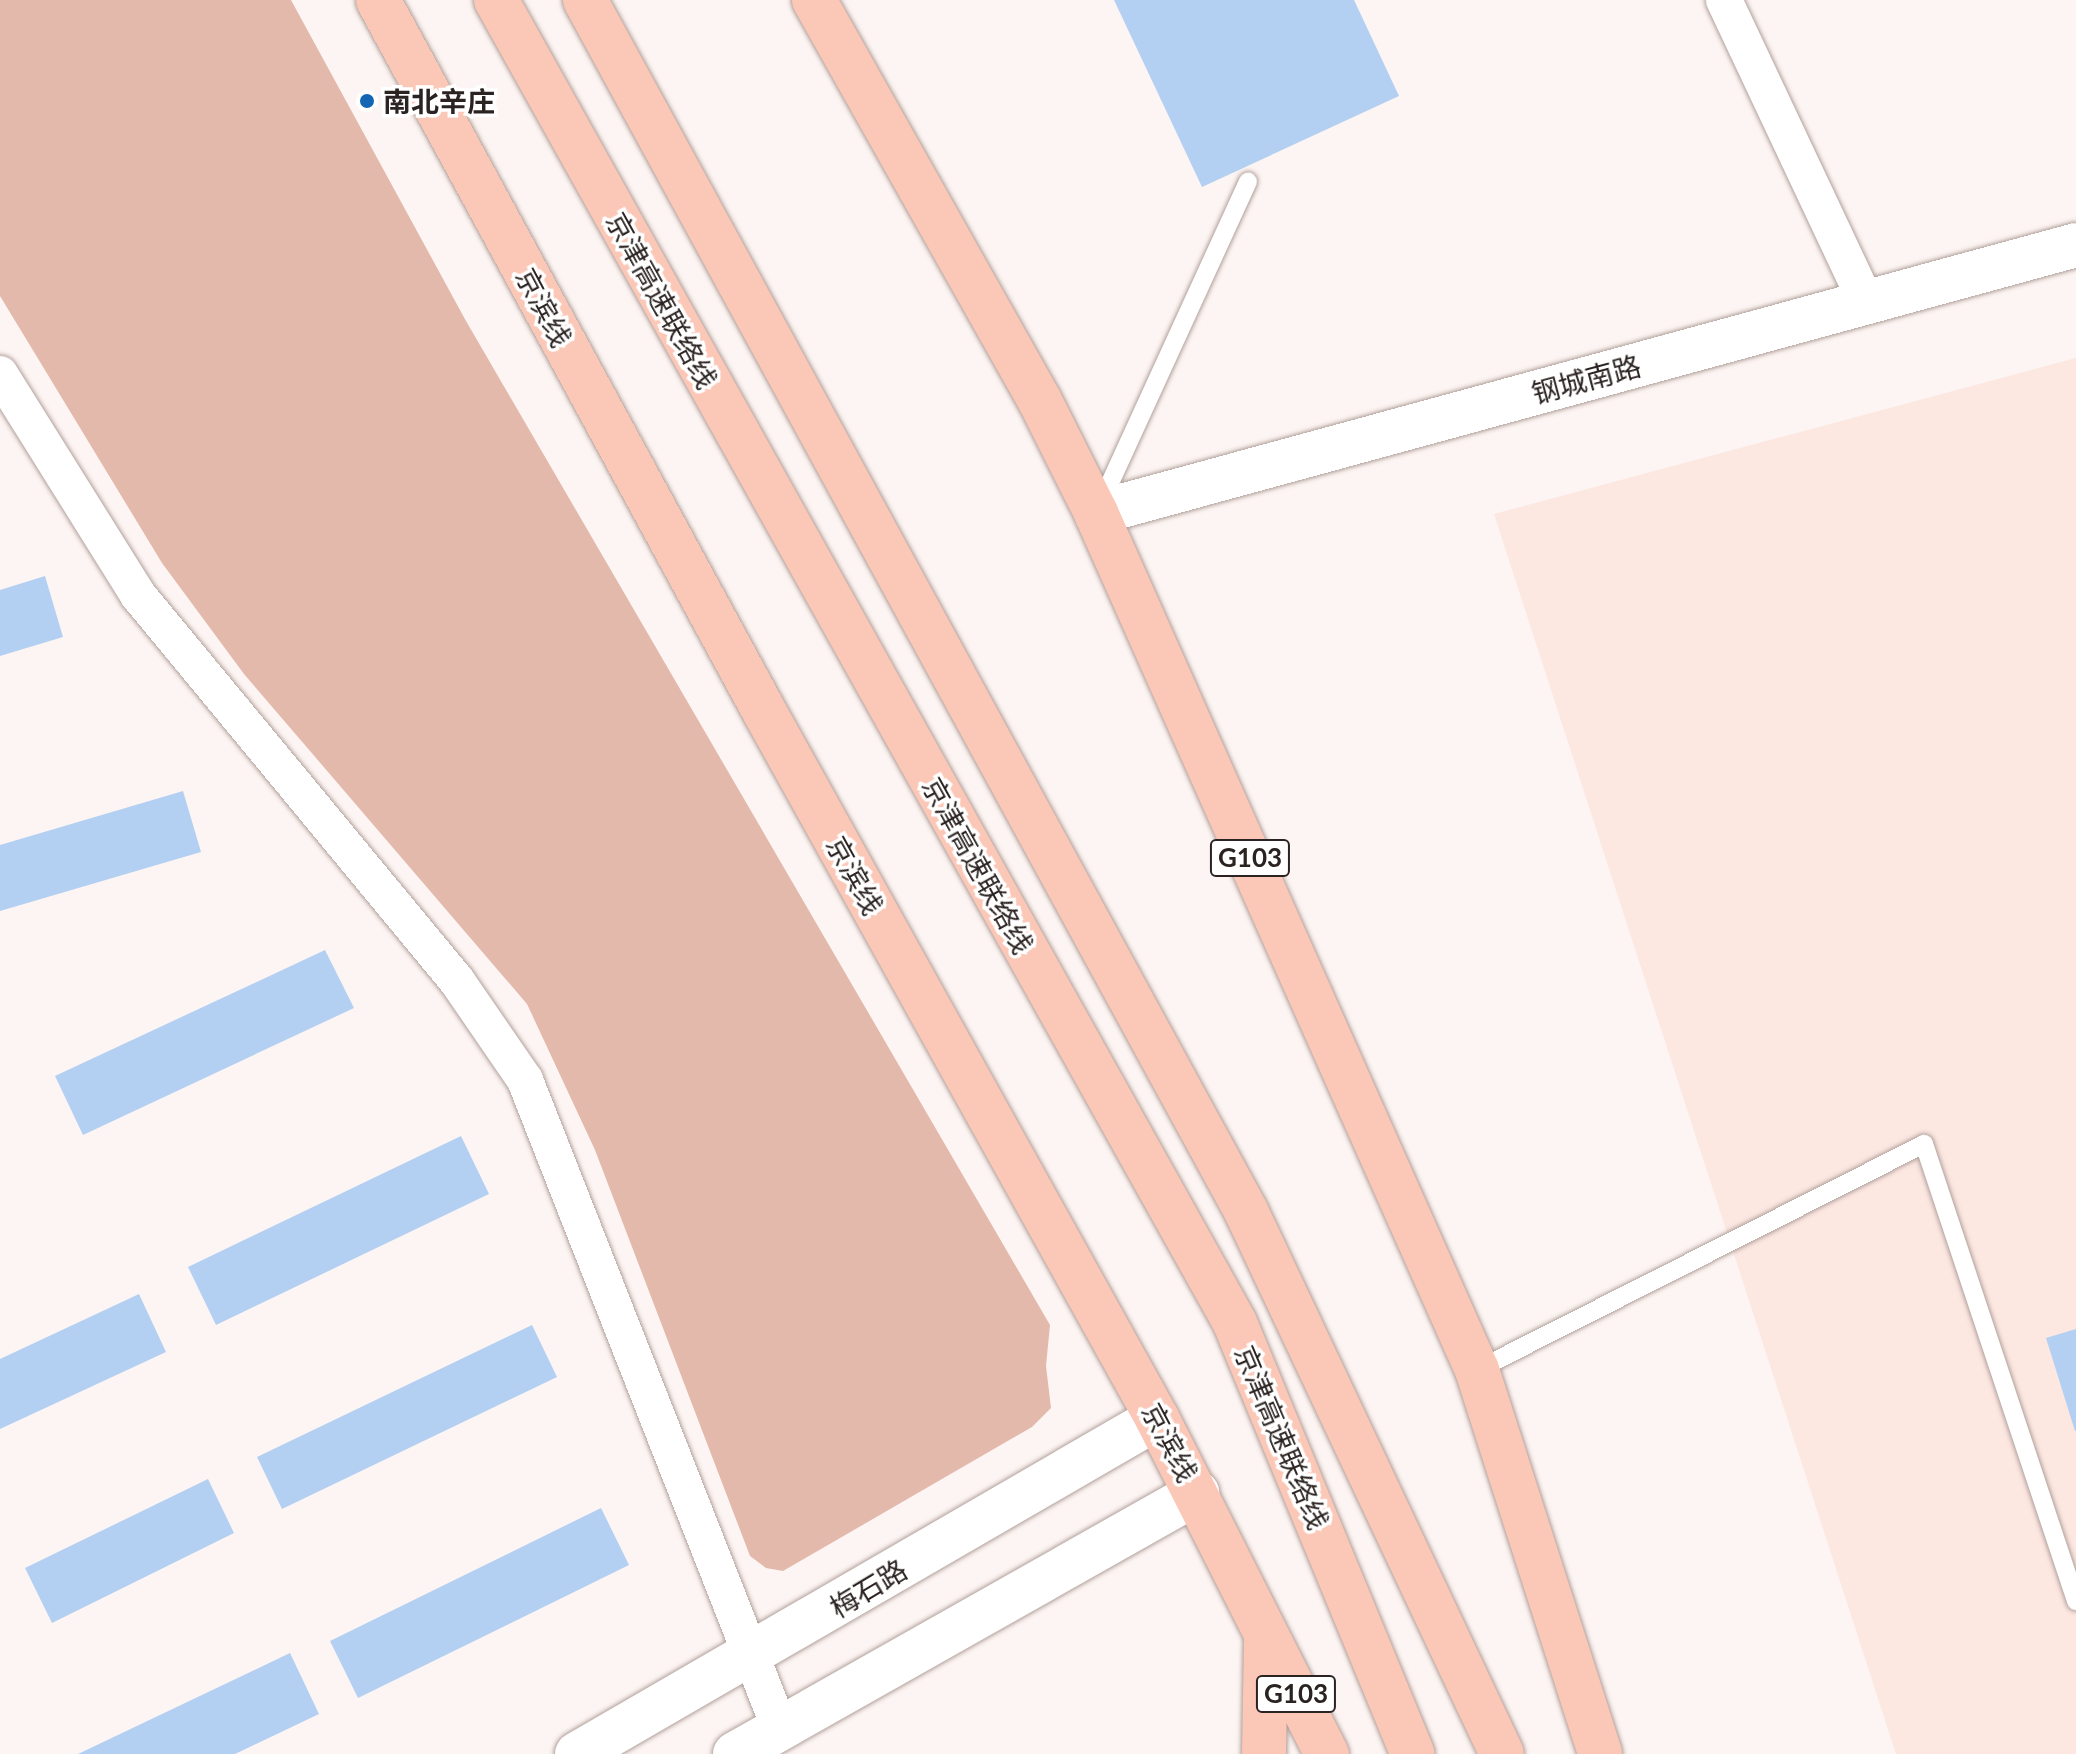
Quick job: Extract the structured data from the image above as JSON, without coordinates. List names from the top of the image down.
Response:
{
  "streets": {
    "highway": ["京津高速联络线", "京滨线", "G103"],
    "main road": ["钢城南路", "梅石路"]
  },
  "crossings": [
    ["京滨线", "梅石路"],
    ["钢城南路", "G103"]
  ],
  "places": ["南北辛庄"]
}
